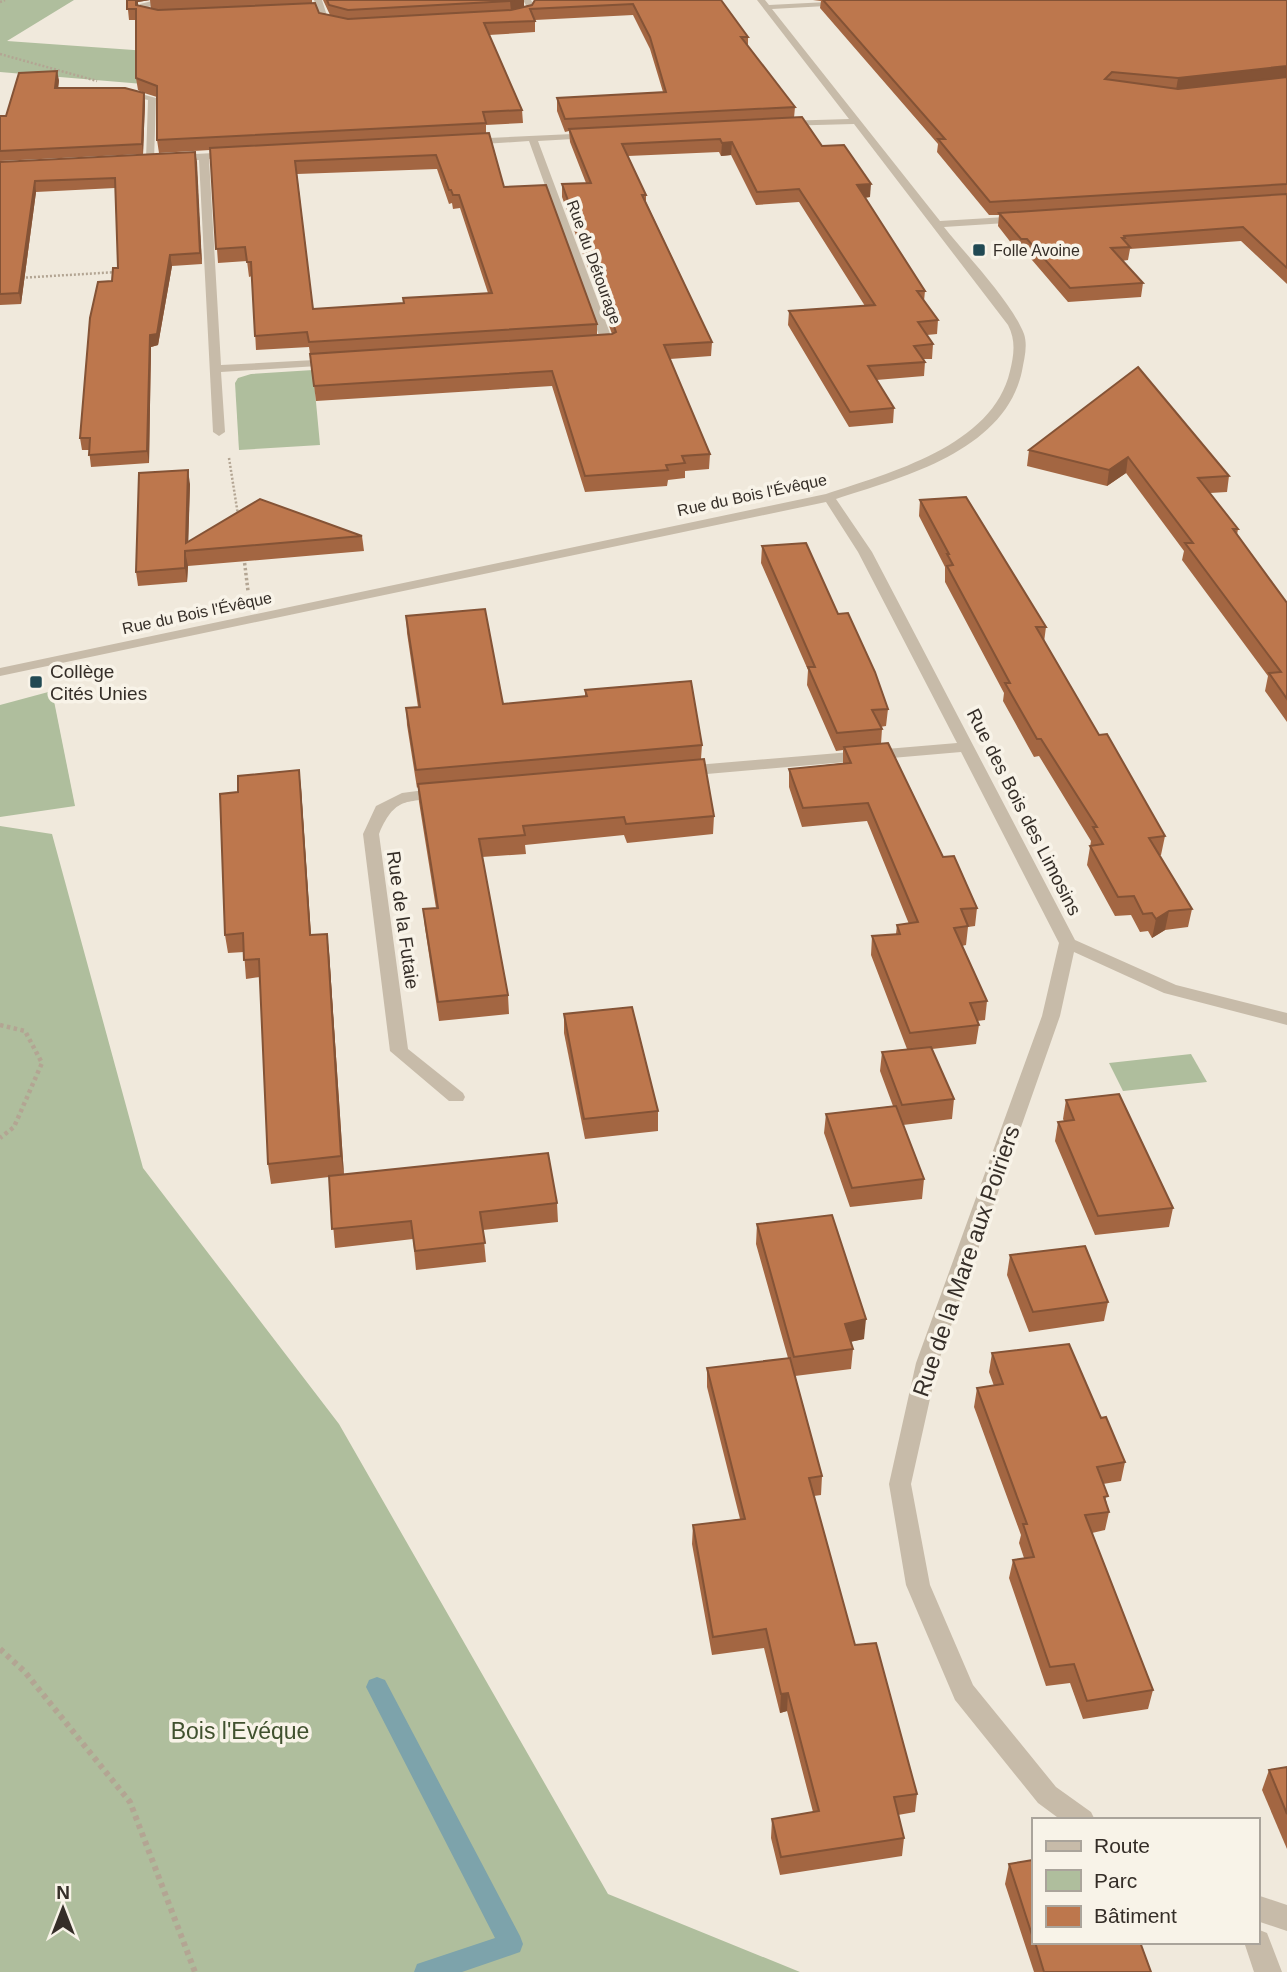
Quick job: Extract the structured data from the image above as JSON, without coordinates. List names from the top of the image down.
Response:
{
  "streets": {
    "street": [
      "Rue du Détourage",
      "Rue du Bois l'Évêque",
      "Rue des Bois des Limosins",
      "Rue de la Futaie",
      "Rue de la Mare aux Poiriers"
    ]
  },
  "crossings": [
    ["Rue du Bois l'Évêque", "Rue des Bois des Limosins"],
    ["Rue des Bois des Limosins", "Rue de la Mare aux Poiriers"]
  ],
  "parks": ["Bois l'Evéque"],
  "places": {
    "transit": ["Folle Avoine", "Collège Cités Unies"]
  },
  "legend": ["Route", "Parc", "Bâtiment"],
  "north": "top"
}
